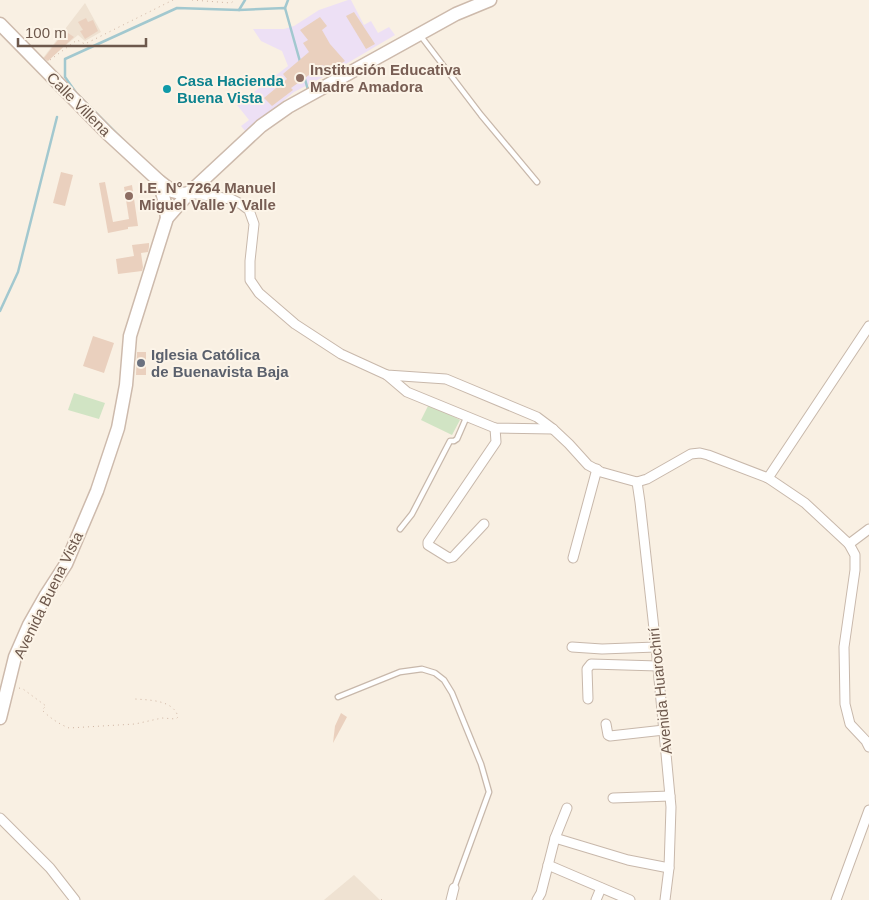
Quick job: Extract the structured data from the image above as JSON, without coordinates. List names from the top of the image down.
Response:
{
  "streets": {
    "street": ["Calle Villena", "Avenida Buena Vista", "Avenida Huarochirí"]
  },
  "crossings": [
    ["Calle Villena", "Avenida Buena Vista"]
  ],
  "places": [
    "Institución Educativa Madre Amadora",
    "Casa Hacienda Buena Vista",
    "I.E. N° 7264 Manuel Miguel Valle y Valle",
    "Iglesia Católica de Buenavista Baja"
  ],
  "scale_bar": "100 m"
}
